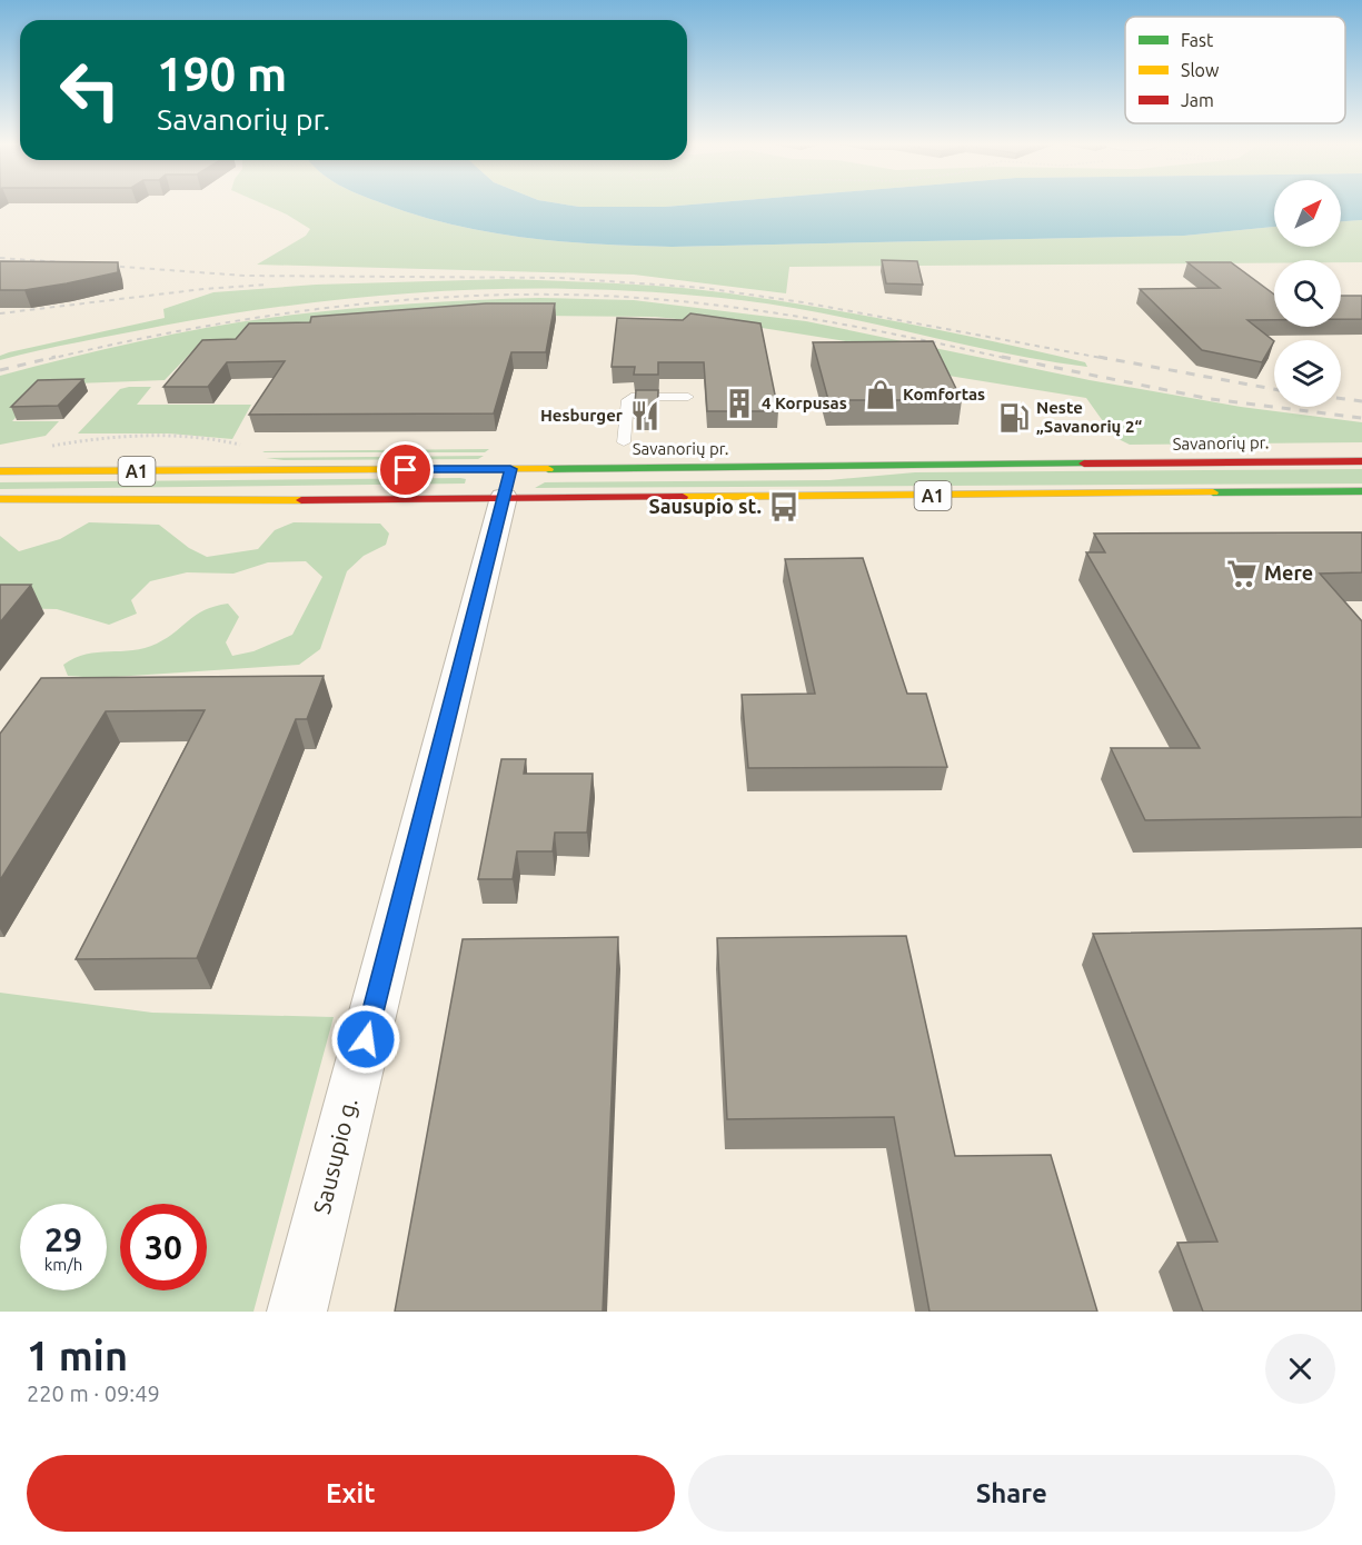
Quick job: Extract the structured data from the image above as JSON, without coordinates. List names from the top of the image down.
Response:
{
  "streets": {
    "highway": ["Savanorių pr.", "A1"],
    "street": ["Sausupio g."]
  },
  "crossings": [
    ["Savanorių pr.", "Sausupio g."]
  ],
  "places": {
    "shop": ["Komfortas"],
    "building": ["4 Korpusas"],
    "restaurant": ["Hesburger"],
    "fuel station": ["Neste „Savanorių 2“"],
    "bus stop": ["Sausupio st."],
    "supermarket": ["Mere"]
  },
  "legend": ["Fast", "Slow", "Jam"],
  "north": "top right",
  "page": {
    "turn": ["190 m", "Savanorių pr."],
    "speed": "29 km/h",
    "limit": "30",
    "heading": ["1 min", "220 m · 09:49"],
    "buttons": ["Exit", "Share"]
  }
}
